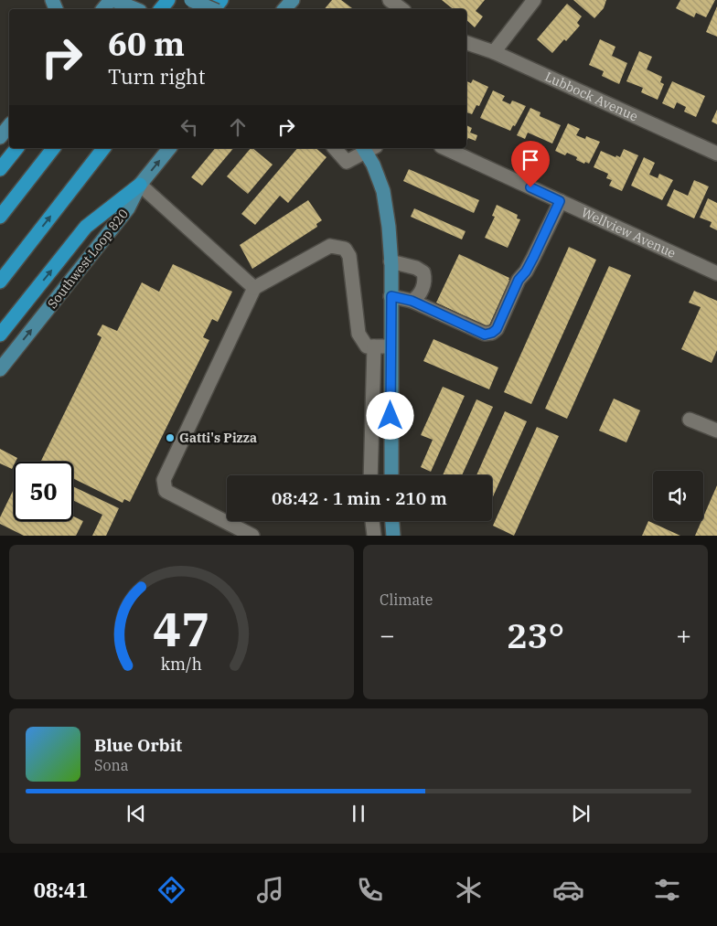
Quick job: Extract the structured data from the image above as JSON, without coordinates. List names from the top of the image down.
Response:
{
  "streets": {
    "main road": ["Southwest Loop 820"],
    "street": ["Lubbock Avenue", "Wellview Avenue"]
  },
  "one_way": ["Southwest Loop 820"],
  "places": ["Gatti's Pizza"],
  "page": {
    "turn": ["60 m", "Turn right"],
    "limit": "50",
    "trip": "08:42 · 1 min · 210 m",
    "tile": "Climate",
    "heat": ["−", "23°", "+"],
    "song": ["Blue Orbit", "Sona"],
    "tabs": "08:41",
    "gauge": ["47", "km/h"]
  }
}
